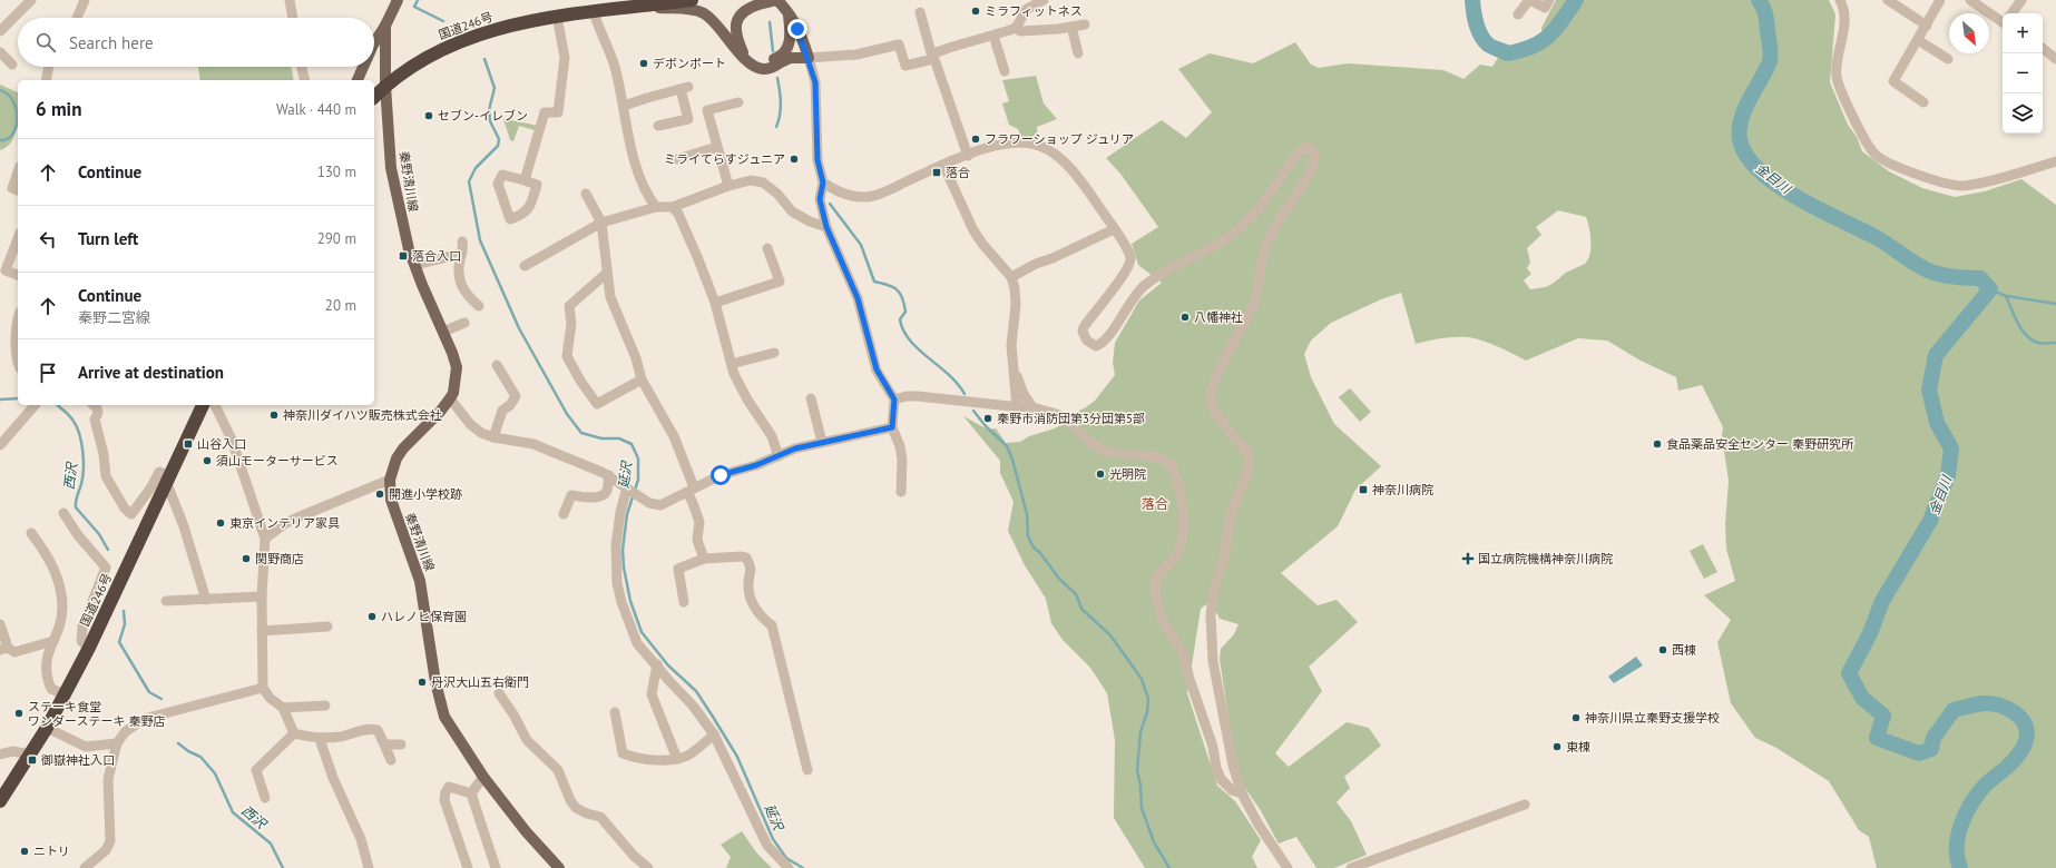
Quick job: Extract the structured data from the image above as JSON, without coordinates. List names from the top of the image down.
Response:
{
  "streets": {
    "highway": ["国道246号"],
    "main road": ["秦野清川線"]
  },
  "crossings": [
    ["国道246号", "秦野清川線"]
  ],
  "districts": ["落合"],
  "water": ["金目川", "延沢", "西沢"],
  "places": {
    "other": [
      "ミラフィットネス",
      "デボンポート",
      "セブン-イレブン",
      "フラワーショップ ジュリア",
      "ミライてらすジュニア",
      "八幡神社",
      "神奈川ダイハツ販売株式会社",
      "秦野市消防団第3分団第5部",
      "食品薬品安全センター 秦野研究所",
      "須山モーターサービス",
      "光明院",
      "開進小学校跡",
      "東京インテリア家具",
      "関野商店",
      "ハレノヒ保育園",
      "西棟",
      "丹沢大山五右衛門",
      "ステーキ食堂 ワンダーステーキ 秦野店",
      "神奈川県立秦野支援学校",
      "東棟",
      "ニトリ"
    ],
    "transit": [
      "落合",
      "落合入口",
      "山谷入口",
      "神奈川病院",
      "御嶽神社入口"
    ],
    "health": ["国立病院機構神奈川病院"]
  },
  "north": "bottom right",
  "page": {
    "map_buttons": ["+", "−"],
    "search": "Search here",
    "heading": ["6 min", "Walk · 440 m"],
    "list": [
      ["Continue", "130 m"],
      ["Turn left", "290 m"],
      ["Continue", "秦野二宮線", "20 m"],
      "Arrive at destination"
    ]
  }
}
